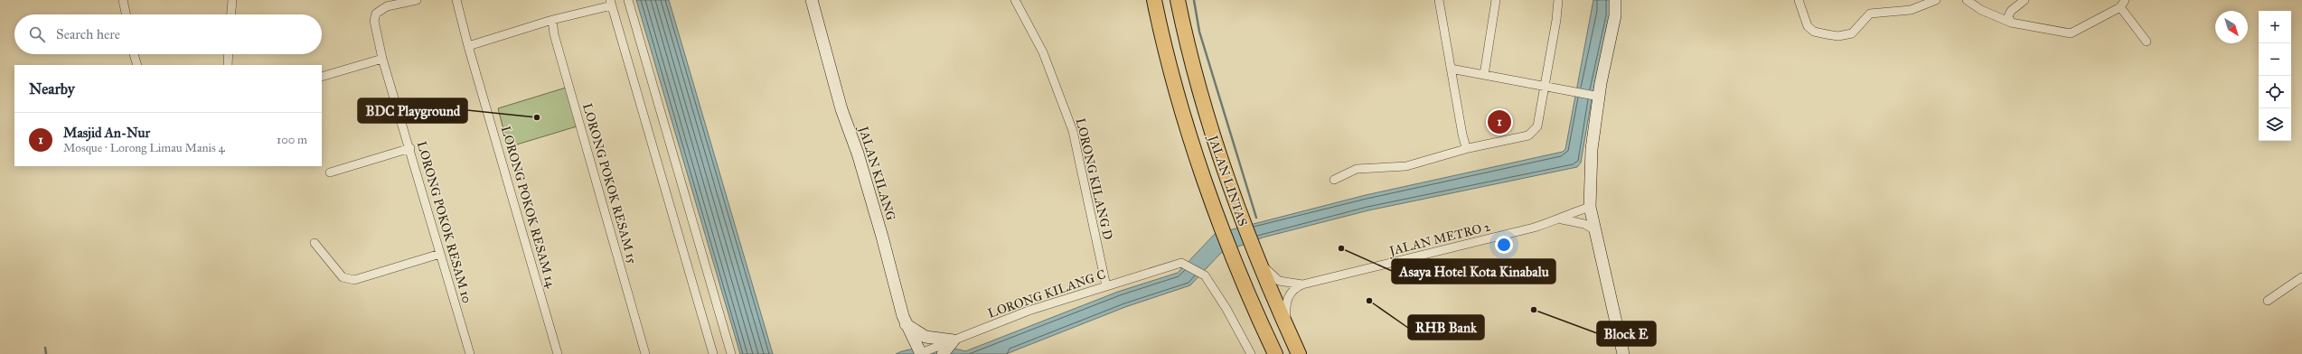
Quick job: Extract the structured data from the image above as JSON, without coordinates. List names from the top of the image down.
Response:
{
  "streets": {
    "highway": ["JALAN LINTAS"],
    "street": [
      "JALAN KILANG",
      "LORONG KILANG D",
      "LORONG POKOK RESAM 15",
      "LORONG POKOK RESAM 14",
      "LORONG POKOK RESAM 10",
      "JALAN METRO 2",
      "LORONG KILANG C"
    ]
  },
  "crossings": [
    ["JALAN KILANG", "LORONG KILANG C"],
    ["LORONG KILANG D", "LORONG KILANG C"],
    ["JALAN LINTAS", "JALAN METRO 2"]
  ],
  "places": [
    "BDC Playground",
    "Asaya Hotel Kota Kinabalu",
    "RHB Bank",
    "Block E"
  ],
  "north": "bottom right",
  "page": {
    "map_buttons": ["+", "−"],
    "search": "Search here",
    "heading": "Nearby",
    "pins": "1",
    "list": [
      {
        "mark": "1",
        "name": "Masjid An-Nur",
        "note": "Mosque · Lorong Limau Manis 4",
        "value": "100 m"
      }
    ]
  }
}
